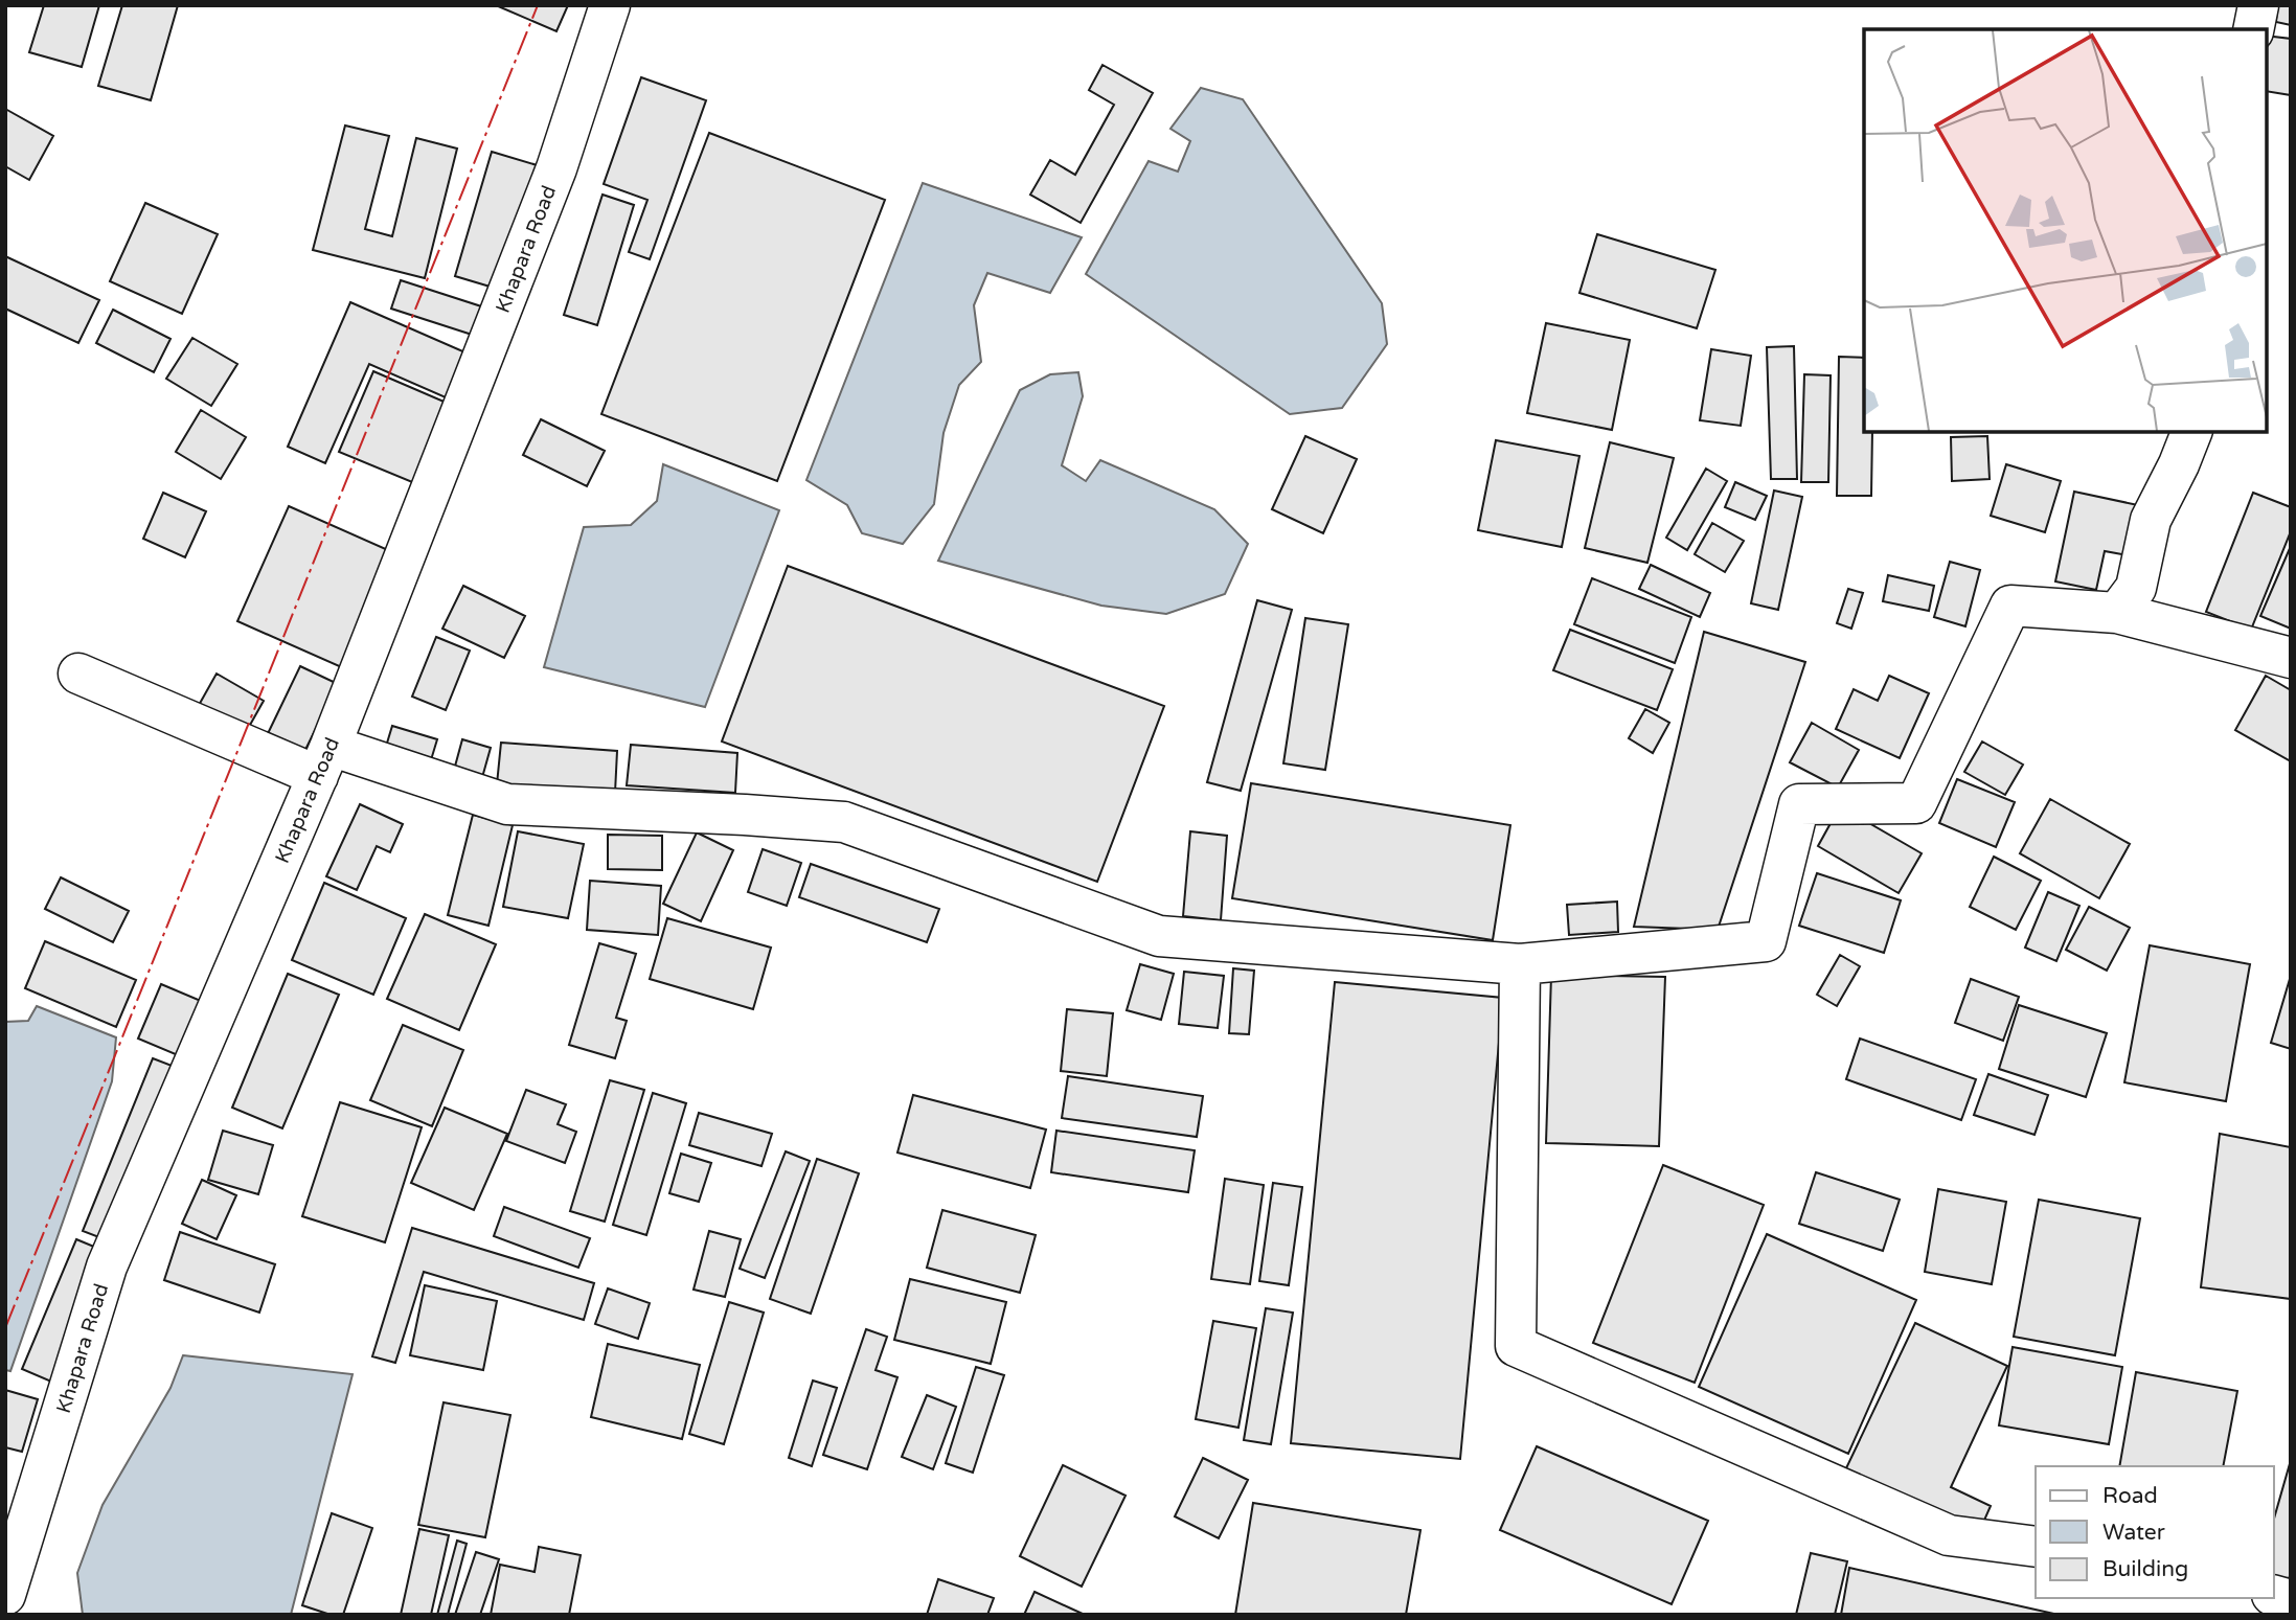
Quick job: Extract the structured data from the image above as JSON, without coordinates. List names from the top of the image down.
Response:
{
  "streets": {
    "street": ["Khapara Road"]
  },
  "legend": ["Road", "Water", "Building"]
}
